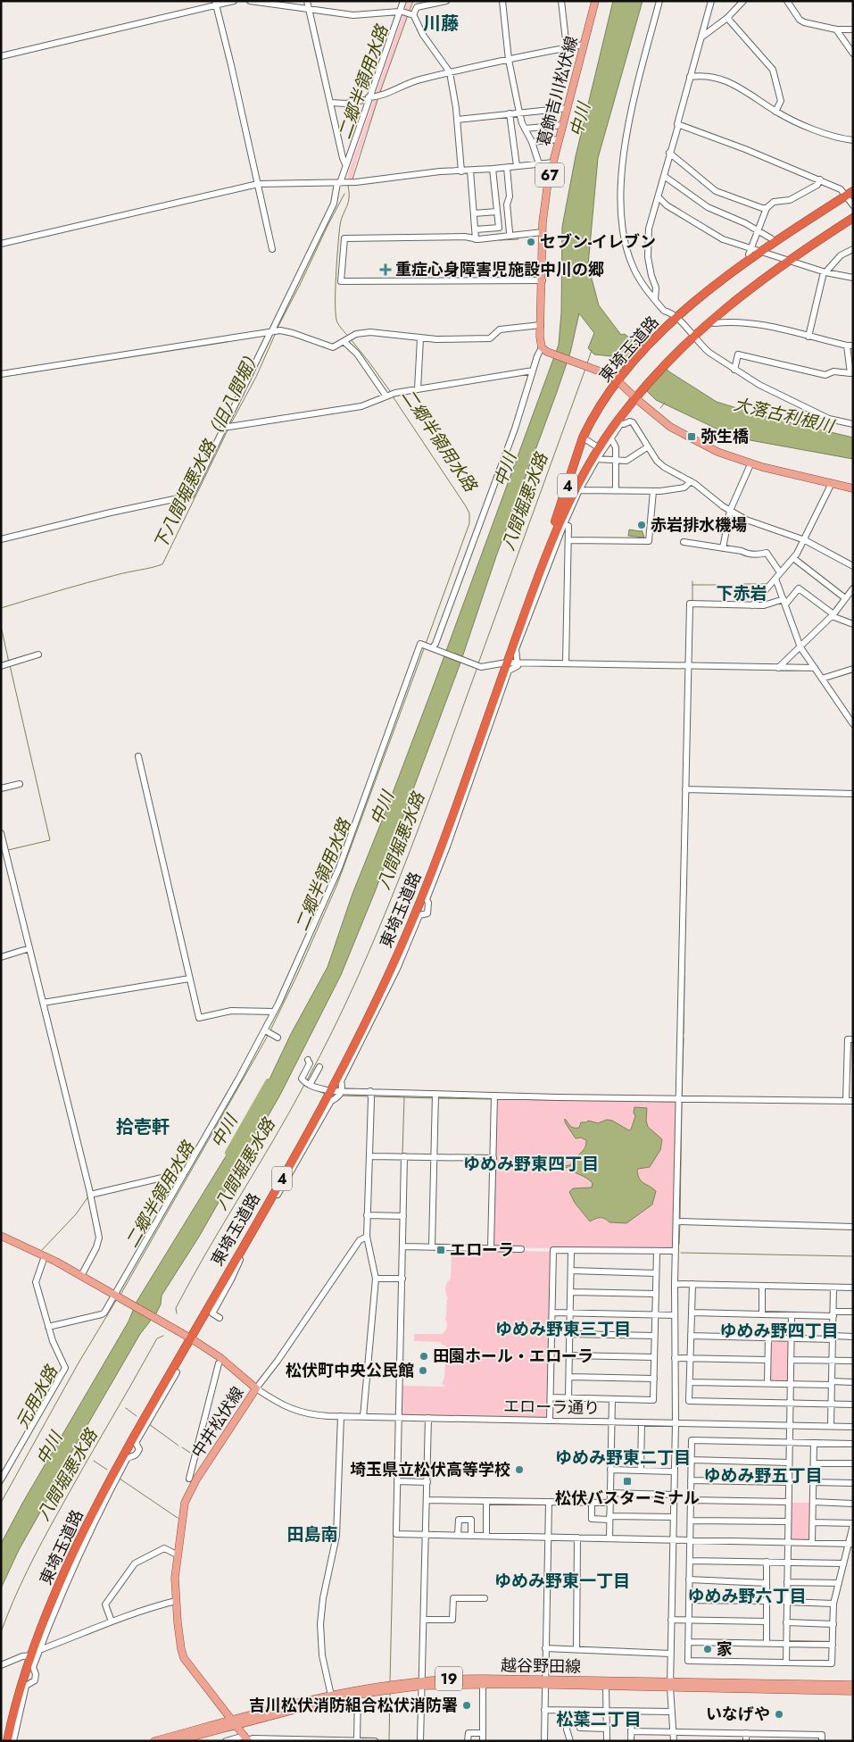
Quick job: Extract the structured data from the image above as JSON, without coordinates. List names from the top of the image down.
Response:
{
  "streets": {
    "highway": ["東埼玉道路", "4"],
    "main road": [
      "葛飾吉川松伏線",
      "67",
      "中井松伏線",
      "越谷野田線",
      "19"
    ],
    "street": ["エローラ通り"]
  },
  "crossings": [
    ["東埼玉道路", "中井松伏線"],
    ["エローラ通り", "中井松伏線"],
    ["中井松伏線", "越谷野田線"]
  ],
  "districts": [
    "川藤",
    "下赤岩",
    "拾壱軒",
    "ゆめみ野東四丁目",
    "ゆめみ野東三丁目",
    "ゆめみ野四丁目",
    "ゆめみ野東二丁目",
    "ゆめみ野五丁目",
    "田島南",
    "ゆめみ野東一丁目",
    "ゆめみ野六丁目",
    "松葉二丁目"
  ],
  "water": [
    "二郷半領用水路",
    "中川",
    "大落古利根川",
    "下八間堀悪水路（旧八間堀）",
    "八間堀悪水路",
    "元用水路"
  ],
  "places": {
    "other": [
      "セブン-イレブン",
      "赤岩排水機場",
      "田園ホール・エローラ",
      "松伏町中央公民館",
      "埼玉県立松伏高等学校",
      "家",
      "吉川松伏消防組合松伏消防署",
      "いなげや"
    ],
    "health": ["重症心身障害児施設中川の郷"],
    "transit": ["弥生橋", "エローラ", "松伏バスターミナル"]
  }
}
